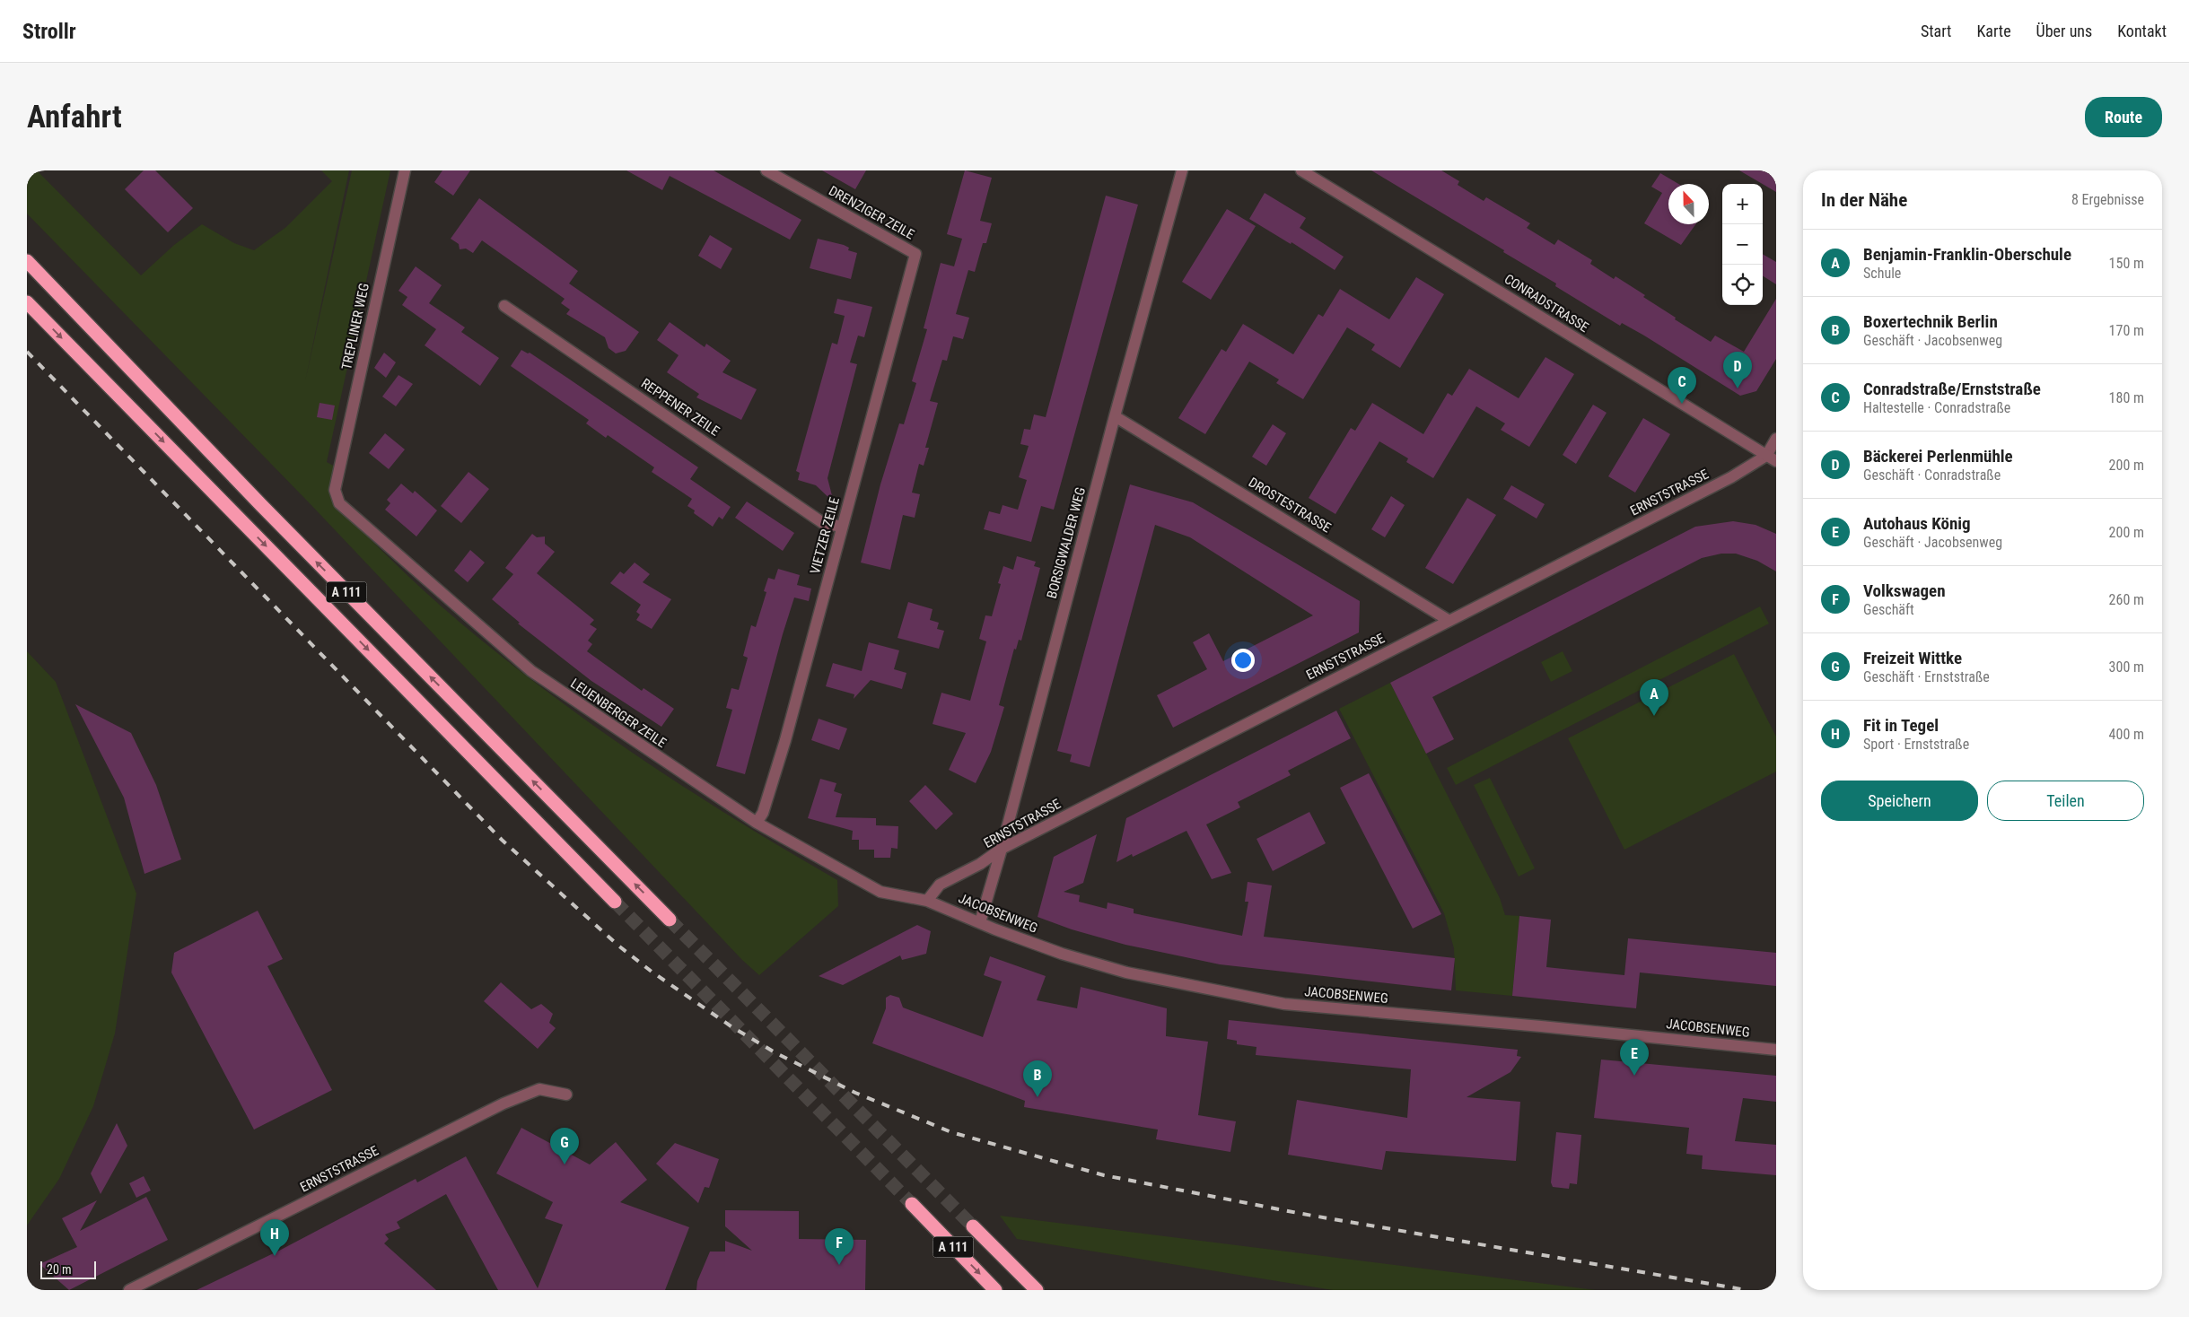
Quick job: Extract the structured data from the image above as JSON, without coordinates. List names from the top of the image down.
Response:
{
  "streets": {
    "highway": ["A 111"],
    "street": [
      "DRENZIGER ZEILE",
      "CONRADSTRASSE",
      "TREPLINER WEG",
      "REPPENER ZEILE",
      "ERNSTSTRASSE",
      "DROSTESTRASSE",
      "VIETZER ZEILE",
      "BORSIGWALDER WEG",
      "LEUENBERGER ZEILE",
      "JACOBSENWEG"
    ]
  },
  "crossings": [
    ["DRENZIGER ZEILE", "VIETZER ZEILE"],
    ["CONRADSTRASSE", "ERNSTSTRASSE"],
    ["TREPLINER WEG", "LEUENBERGER ZEILE"],
    ["REPPENER ZEILE", "VIETZER ZEILE"],
    ["ERNSTSTRASSE", "DROSTESTRASSE"],
    ["ERNSTSTRASSE", "BORSIGWALDER WEG"],
    ["ERNSTSTRASSE", "LEUENBERGER ZEILE"],
    ["ERNSTSTRASSE", "JACOBSENWEG"],
    ["DROSTESTRASSE", "BORSIGWALDER WEG"],
    ["VIETZER ZEILE", "LEUENBERGER ZEILE"],
    ["BORSIGWALDER WEG", "JACOBSENWEG"],
    ["LEUENBERGER ZEILE", "JACOBSENWEG"]
  ],
  "scale_bar": "20 m",
  "north": "top",
  "page": {
    "header": "Strollr",
    "nav": [
      "Start",
      "Karte",
      "Über uns",
      "Kontakt"
    ],
    "buttons": [
      "Route",
      ["Speichern", "Teilen"]
    ],
    "title": "Anfahrt",
    "heading": ["In der Nähe", "8 Ergebnisse"],
    "map_buttons": ["+", "−"],
    "list": [
      {
        "mark": "A",
        "name": "Benjamin-Franklin-Oberschule",
        "note": "Schule",
        "value": "150 m"
      },
      {
        "mark": "B",
        "name": "Boxertechnik Berlin",
        "note": "Geschäft · Jacobsenweg",
        "value": "170 m"
      },
      {
        "mark": "C",
        "name": "Conradstraße/Ernststraße",
        "note": "Haltestelle · Conradstraße",
        "value": "180 m"
      },
      {
        "mark": "D",
        "name": "Bäckerei Perlenmühle",
        "note": "Geschäft · Conradstraße",
        "value": "200 m"
      },
      {
        "mark": "E",
        "name": "Autohaus König",
        "note": "Geschäft · Jacobsenweg",
        "value": "200 m"
      },
      {
        "mark": "F",
        "name": "Volkswagen",
        "note": "Geschäft",
        "value": "260 m"
      },
      {
        "mark": "G",
        "name": "Freizeit Wittke",
        "note": "Geschäft · Ernststraße",
        "value": "300 m"
      },
      {
        "mark": "H",
        "name": "Fit in Tegel",
        "note": "Sport · Ernststraße",
        "value": "400 m"
      }
    ],
    "pins": [
      "D",
      "C",
      "A",
      "E",
      "B",
      "G",
      "H",
      "F"
    ],
    "scale": "20 m"
  }
}
